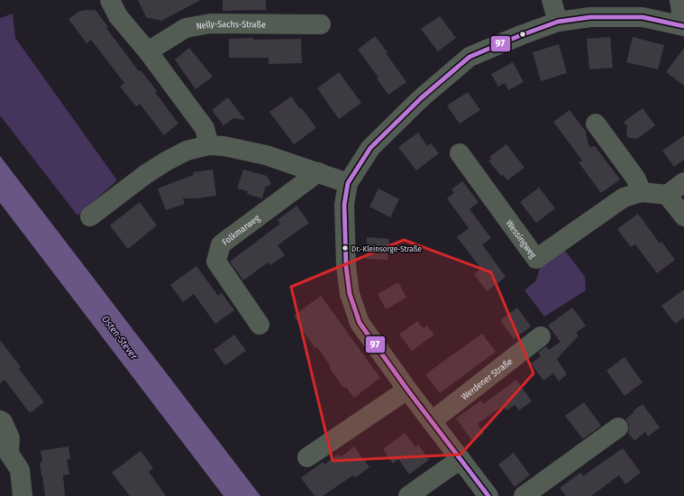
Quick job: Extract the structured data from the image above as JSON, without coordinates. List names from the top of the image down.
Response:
{
  "streets": {
    "street": [
      "Nelly-Sachs-Straße",
      "Folkmarweg",
      "Wessingweg",
      "Werdener Straße"
    ]
  },
  "water": ["Osten-Stever"],
  "places": ["Dr.-Kleinsorge-Straße"],
  "lines": ["transit line 97"]
}
